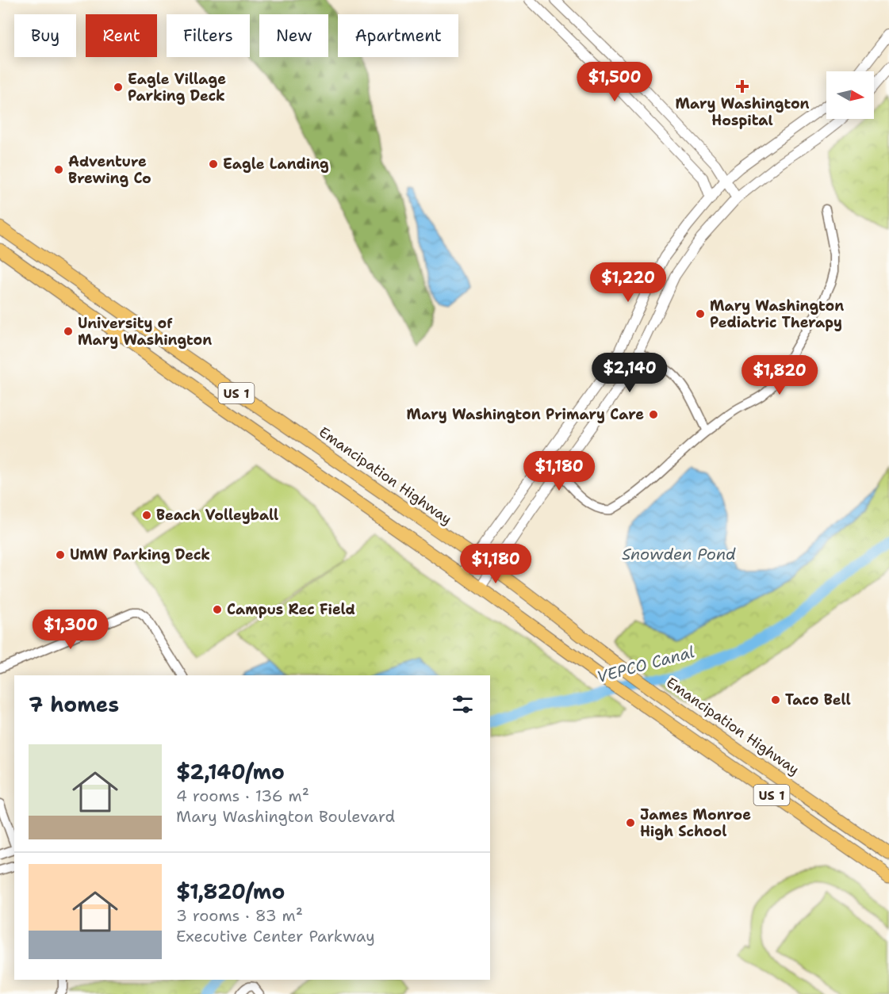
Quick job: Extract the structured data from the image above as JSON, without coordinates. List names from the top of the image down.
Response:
{
  "streets": {
    "main road": ["US 1", "Emancipation Highway"]
  },
  "water": ["Snowden Pond", "VEPCO Canal"],
  "places": {
    "health": ["Mary Washington Hospital"],
    "other": [
      "Eagle Village Parking Deck",
      "Eagle Landing",
      "Adventure Brewing Co",
      "Mary Washington Pediatric Therapy",
      "University of Mary Washington",
      "Mary Washington Primary Care",
      "Beach Volleyball",
      "UMW Parking Deck",
      "Campus Rec Field",
      "Taco Bell",
      "James Monroe High School"
    ]
  },
  "north": "right",
  "page": {
    "chip": [
      "Buy",
      "Rent",
      "Filters",
      "New",
      "Apartment"
    ],
    "price": [
      "$1,500",
      "$1,220",
      "$2,140",
      "$1,820",
      "$1,180",
      "$1,180",
      "$1,300"
    ],
    "heading": "7 homes",
    "list": [
      {
        "name": "$2,140/mo",
        "note": "4 rooms · 136 m² · Mary Washington Boulevard"
      },
      {
        "name": "$1,820/mo",
        "note": "3 rooms · 83 m² · Executive Center Parkway"
      }
    ]
  }
}
